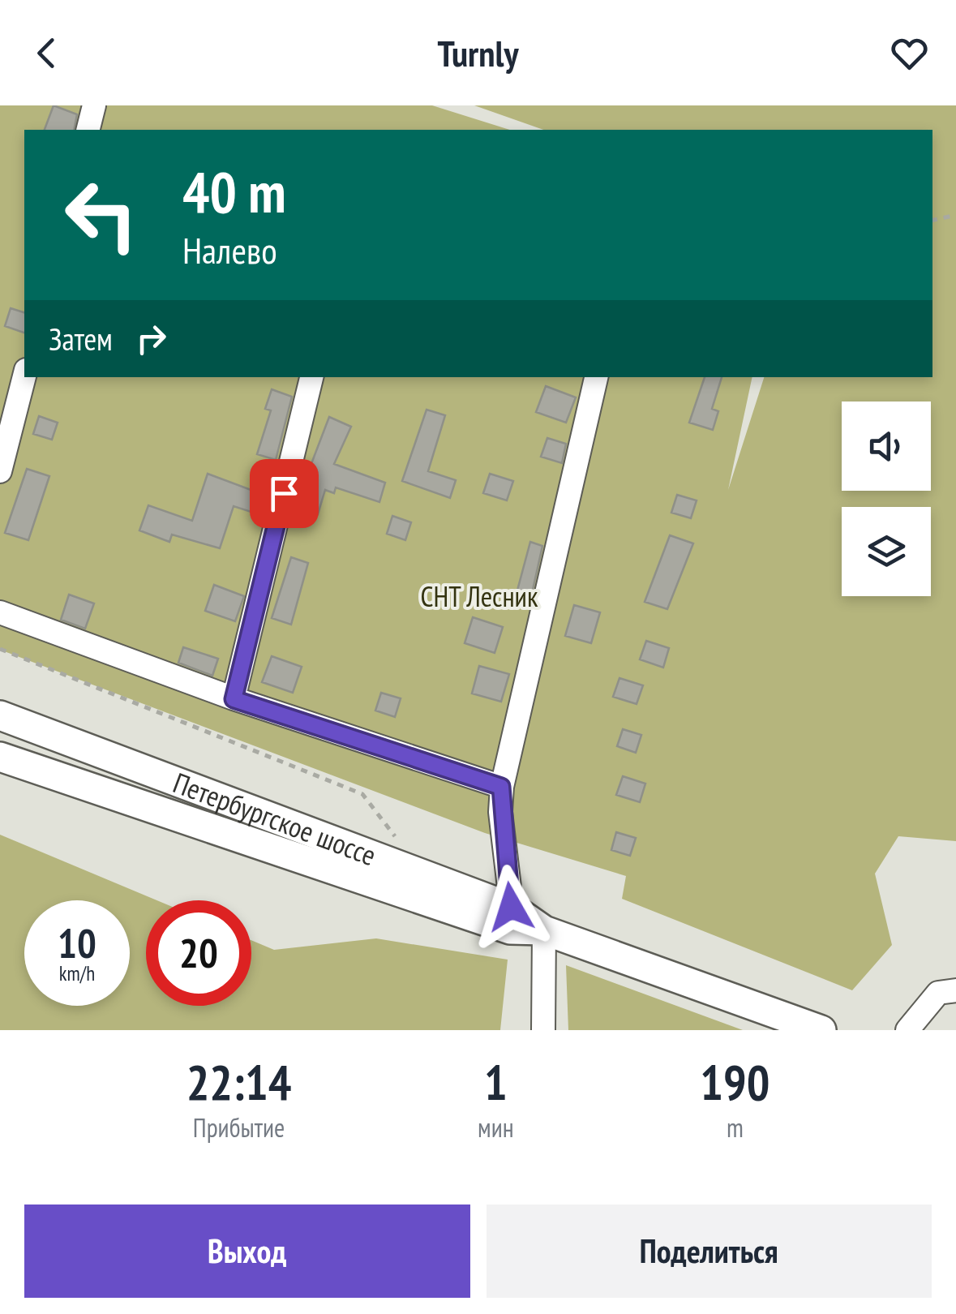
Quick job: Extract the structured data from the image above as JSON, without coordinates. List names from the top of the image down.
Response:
{
  "streets": {
    "main road": ["Петербургское шоссе"]
  },
  "parks": ["СНТ Лесник"],
  "page": {
    "header": "Turnly",
    "turn": ["40 m", "Налево"],
    "then": "Затем",
    "speed": "10 km/h",
    "limit": "20",
    "eta": [
      "22:14",
      "Прибытие",
      "1",
      "мин",
      "190",
      "m"
    ],
    "buttons": ["Выход", "Поделиться"]
  }
}
